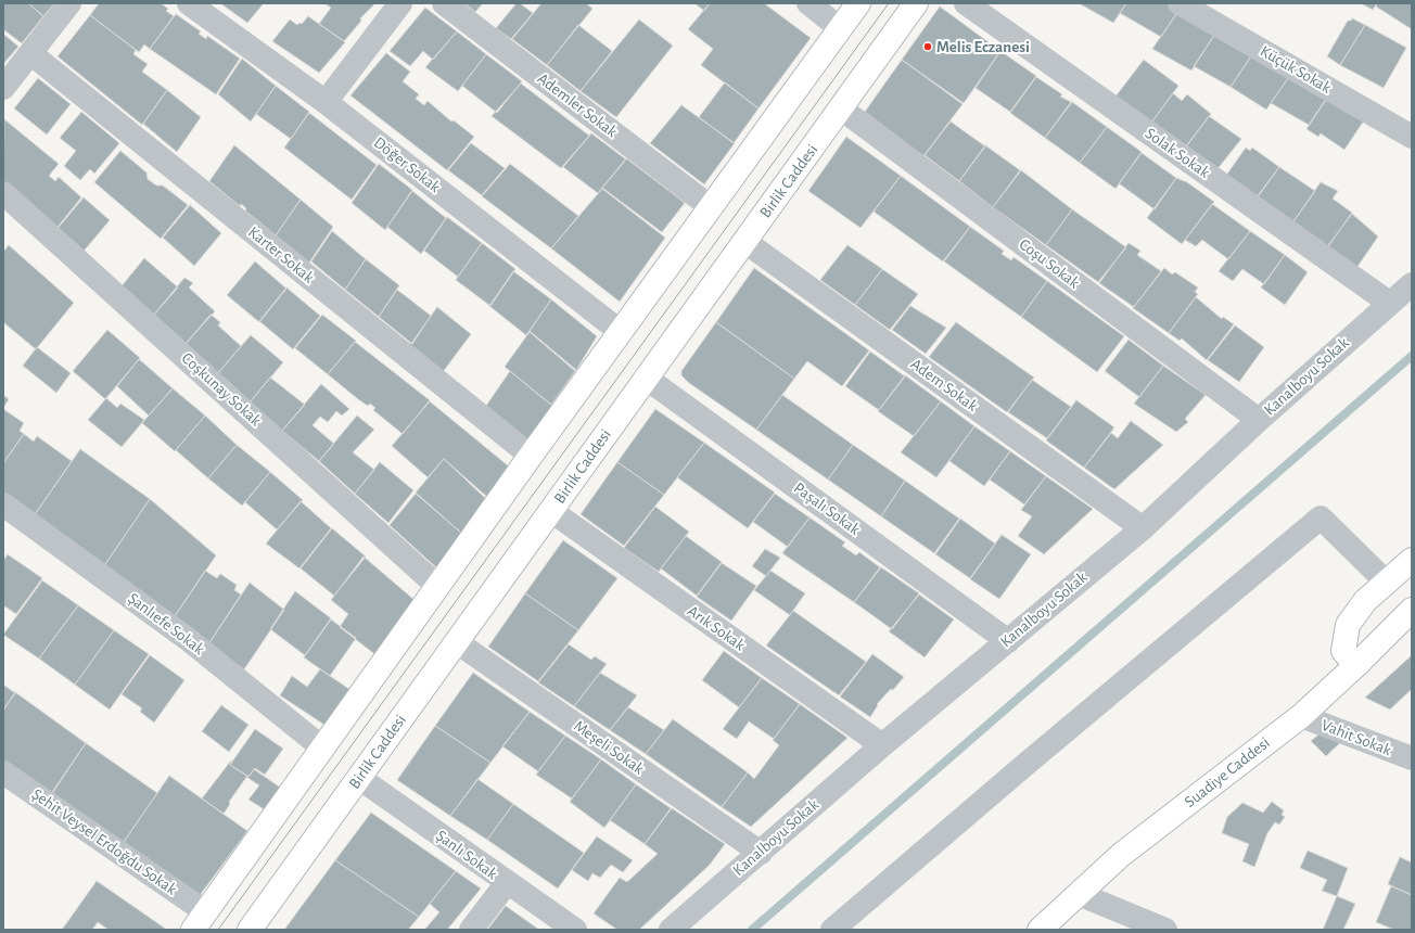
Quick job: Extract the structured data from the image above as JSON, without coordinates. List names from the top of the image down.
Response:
{
  "streets": {
    "main road": ["Birlik Caddesi", "Suadiye Caddesi"],
    "street": [
      "Küçük Sokak",
      "Ademler Sokak",
      "Solak Sokak",
      "Döğer Sokak",
      "Karter Sokak",
      "Coşu Sokak",
      "Kanalboyu Sokak",
      "Adem Sokak",
      "Coşkunay Sokak",
      "Paşalı Sokak",
      "Şanlıefe Sokak",
      "Arık Sokak",
      "Vahit Sokak",
      "Meşeli Sokak",
      "Şehit Veysel Erdoğdu Sokak",
      "Şanlı Sokak"
    ]
  },
  "crossings": [
    ["Solak Sokak", "Kanalboyu Sokak"],
    ["Birlik Caddesi", "Coşu Sokak"],
    ["Birlik Caddesi", "Adem Sokak"],
    ["Birlik Caddesi", "Paşalı Sokak"],
    ["Birlik Caddesi", "Arık Sokak"],
    ["Birlik Caddesi", "Meşeli Sokak"],
    ["Birlik Caddesi", "Şanlı Sokak"],
    ["Coşu Sokak", "Kanalboyu Sokak"],
    ["Kanalboyu Sokak", "Adem Sokak"],
    ["Kanalboyu Sokak", "Paşalı Sokak"],
    ["Kanalboyu Sokak", "Arık Sokak"],
    ["Kanalboyu Sokak", "Meşeli Sokak"],
    ["Vahit Sokak", "Suadiye Caddesi"]
  ],
  "places": ["Melis Eczanesi"]
}
